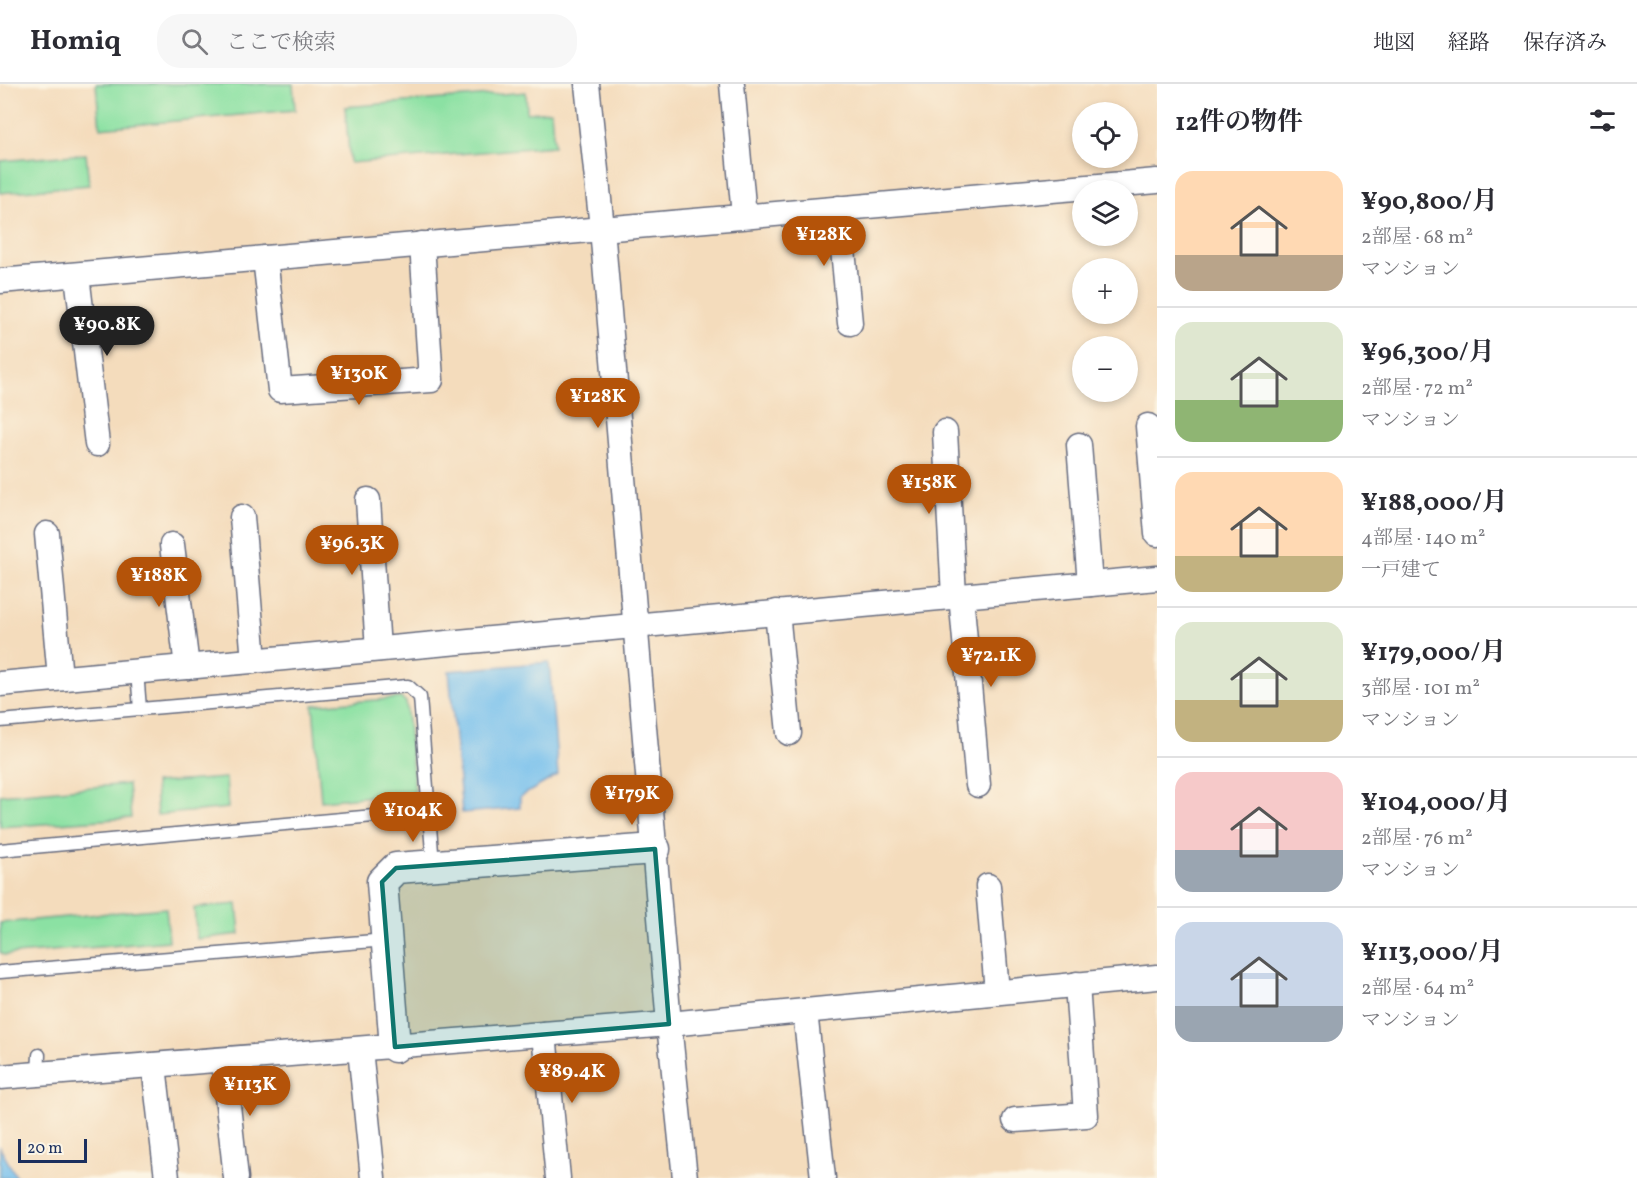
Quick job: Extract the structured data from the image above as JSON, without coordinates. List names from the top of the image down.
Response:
{
  "scale_bar": "20 m",
  "page": {
    "header": "Homiq",
    "search": "ここで検索",
    "nav": ["地図", "経路", "保存済み"],
    "heading": "12件の物件",
    "map_buttons": ["+", "−"],
    "list": [
      {
        "name": "¥90,800/月",
        "note": "2部屋 · 68 m² · マンション"
      },
      {
        "name": "¥96,300/月",
        "note": "2部屋 · 72 m² · マンション"
      },
      {
        "name": "¥188,000/月",
        "note": "4部屋 · 140 m² · 一戸建て"
      },
      {
        "name": "¥179,000/月",
        "note": "3部屋 · 101 m² · マンション"
      },
      {
        "name": "¥104,000/月",
        "note": "2部屋 · 76 m² · マンション"
      },
      {
        "name": "¥113,000/月",
        "note": "2部屋 · 64 m² · マンション"
      }
    ],
    "price": [
      "¥128K",
      "¥90.8K",
      "¥130K",
      "¥128K",
      "¥158K",
      "¥96.3K",
      "¥188K",
      "¥72.1K",
      "¥179K",
      "¥104K",
      "¥89.4K",
      "¥113K"
    ],
    "scale": "20 m"
  }
}
